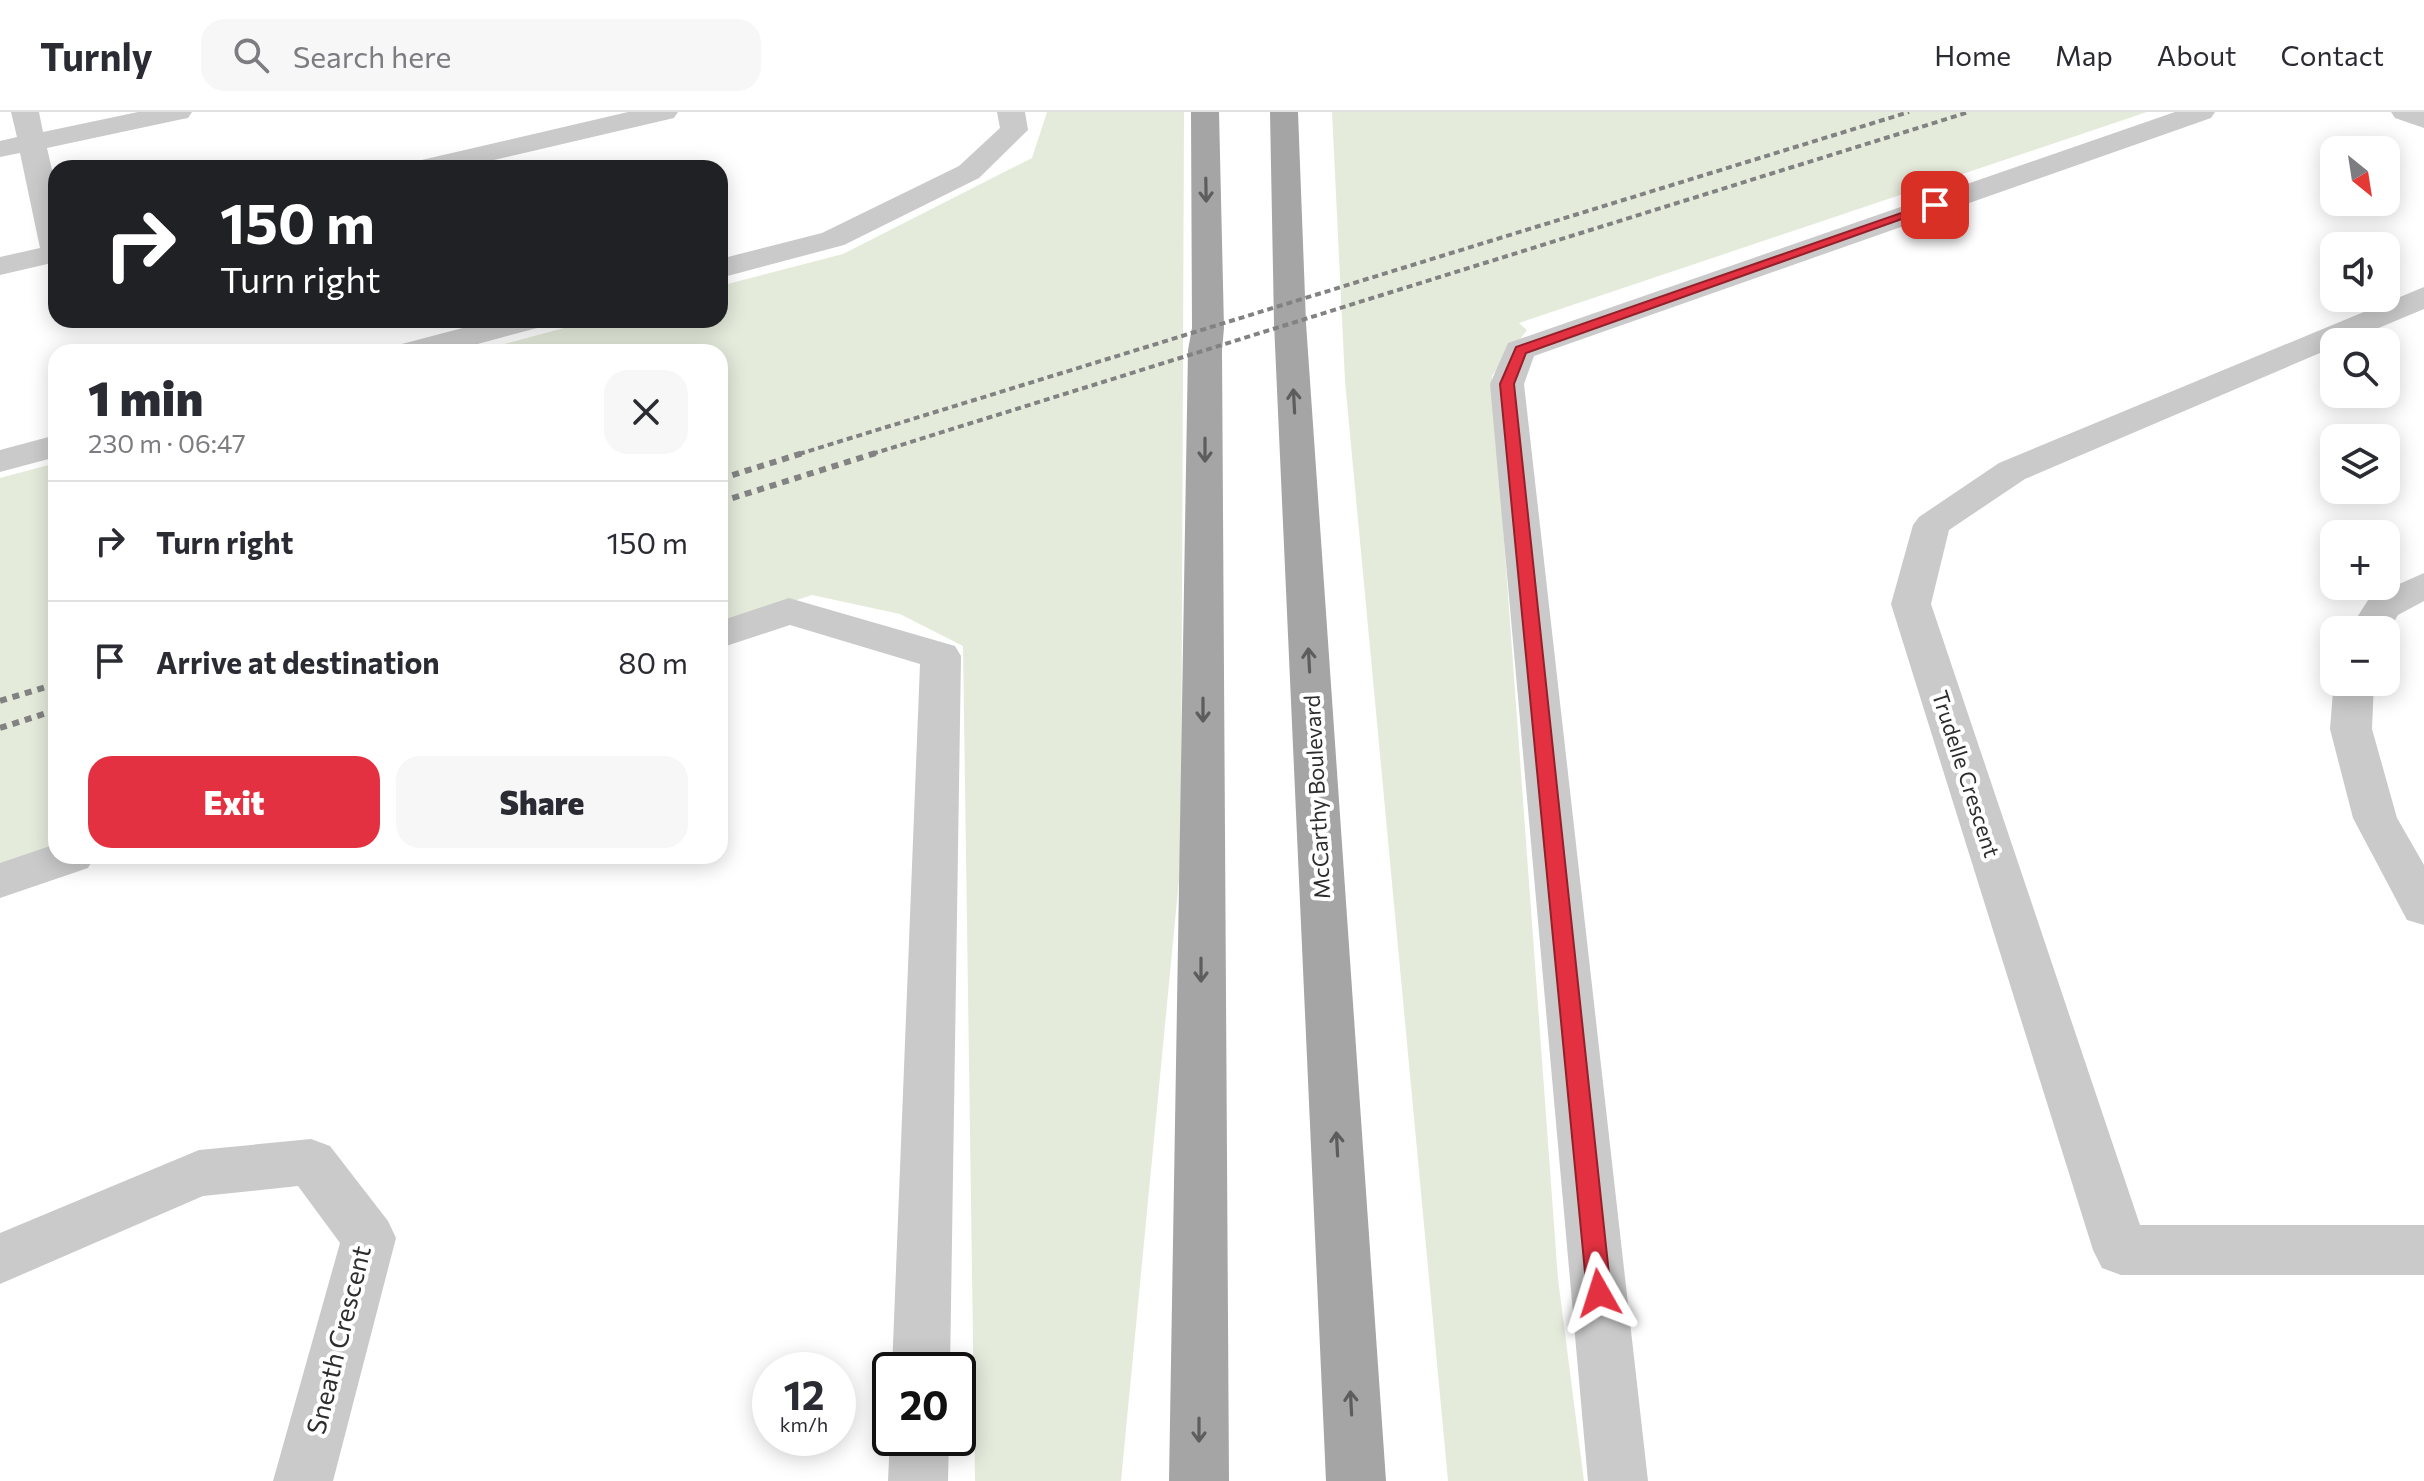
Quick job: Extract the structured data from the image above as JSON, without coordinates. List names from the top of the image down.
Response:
{
  "streets": {
    "main road": ["McCarthy Boulevard"],
    "street": ["Trudelle Crescent", "Sneath Crescent"]
  },
  "north": "bottom right",
  "page": {
    "header": "Turnly",
    "search": "Search here",
    "nav": [
      "Home",
      "Map",
      "About",
      "Contact"
    ],
    "map_buttons": ["+", "−"],
    "turn": ["150 m", "Turn right"],
    "heading": ["1 min", "230 m · 06:47"],
    "list": [
      {
        "name": "Turn right",
        "value": "150 m"
      },
      {
        "name": "Arrive at destination",
        "value": "80 m"
      }
    ],
    "buttons": ["Exit", "Share"],
    "speed": "12 km/h",
    "limit": "20"
  }
}
